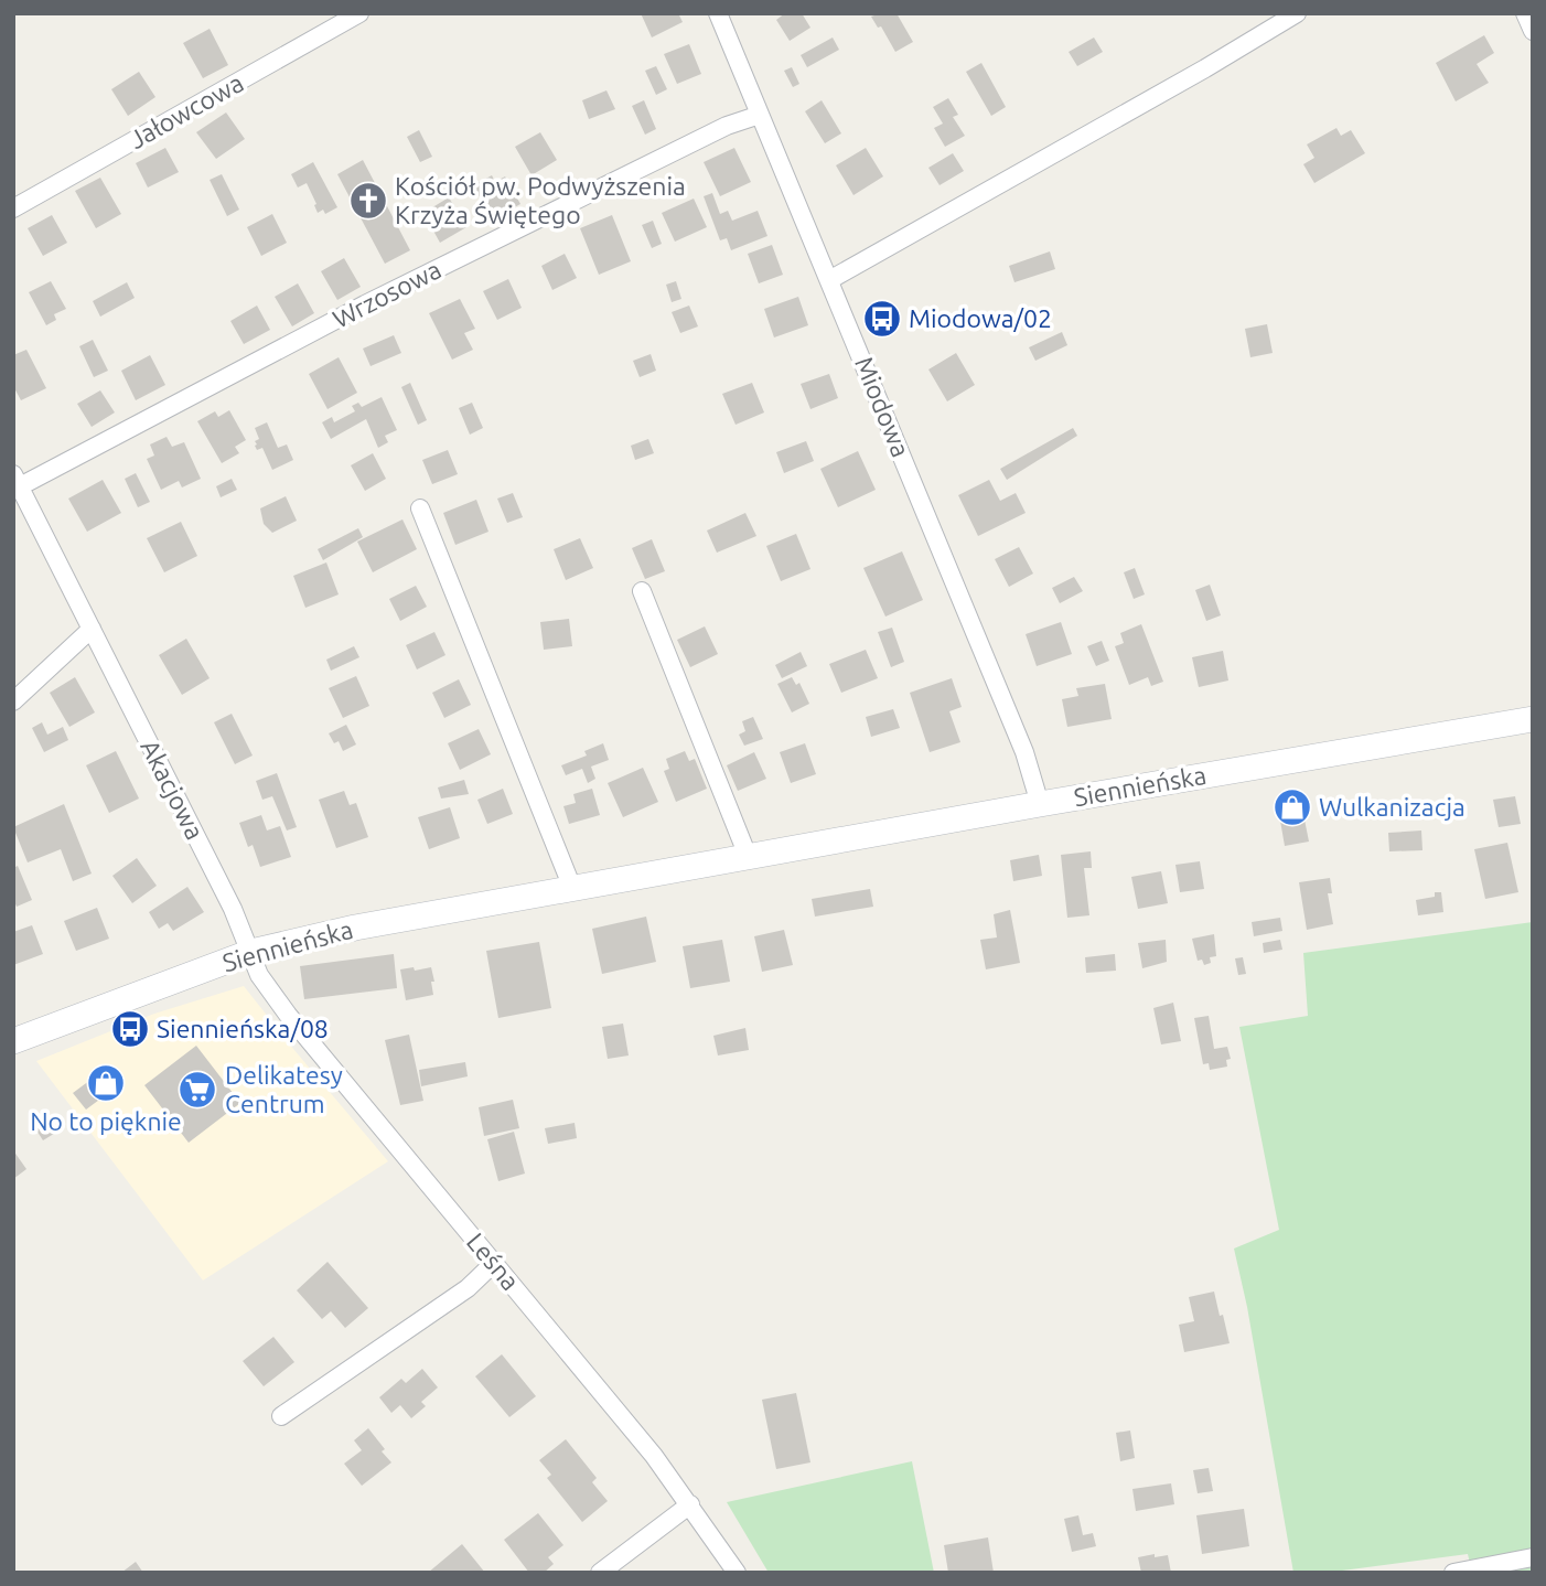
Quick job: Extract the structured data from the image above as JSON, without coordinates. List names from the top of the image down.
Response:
{
  "streets": {
    "main road": ["Siennieńska"],
    "street": [
      "Jałowcowa",
      "Wrzosowa",
      "Miodowa",
      "Akacjowa",
      "Leśna"
    ]
  },
  "crossings": [
    ["Wrzosowa", "Miodowa"],
    ["Wrzosowa", "Akacjowa"],
    ["Miodowa", "Siennieńska"],
    ["Siennieńska", "Akacjowa"],
    ["Siennieńska", "Leśna"],
    ["Akacjowa", "Leśna"]
  ],
  "places": {
    "church": ["Kościół pw. Podwyższenia Krzyża Świętego"],
    "bus stop": ["Miodowa/02", "Siennieńska/08"],
    "shop": ["Wulkanizacja", "No to pięknie"],
    "supermarket": ["Delikatesy Centrum"]
  }
}
